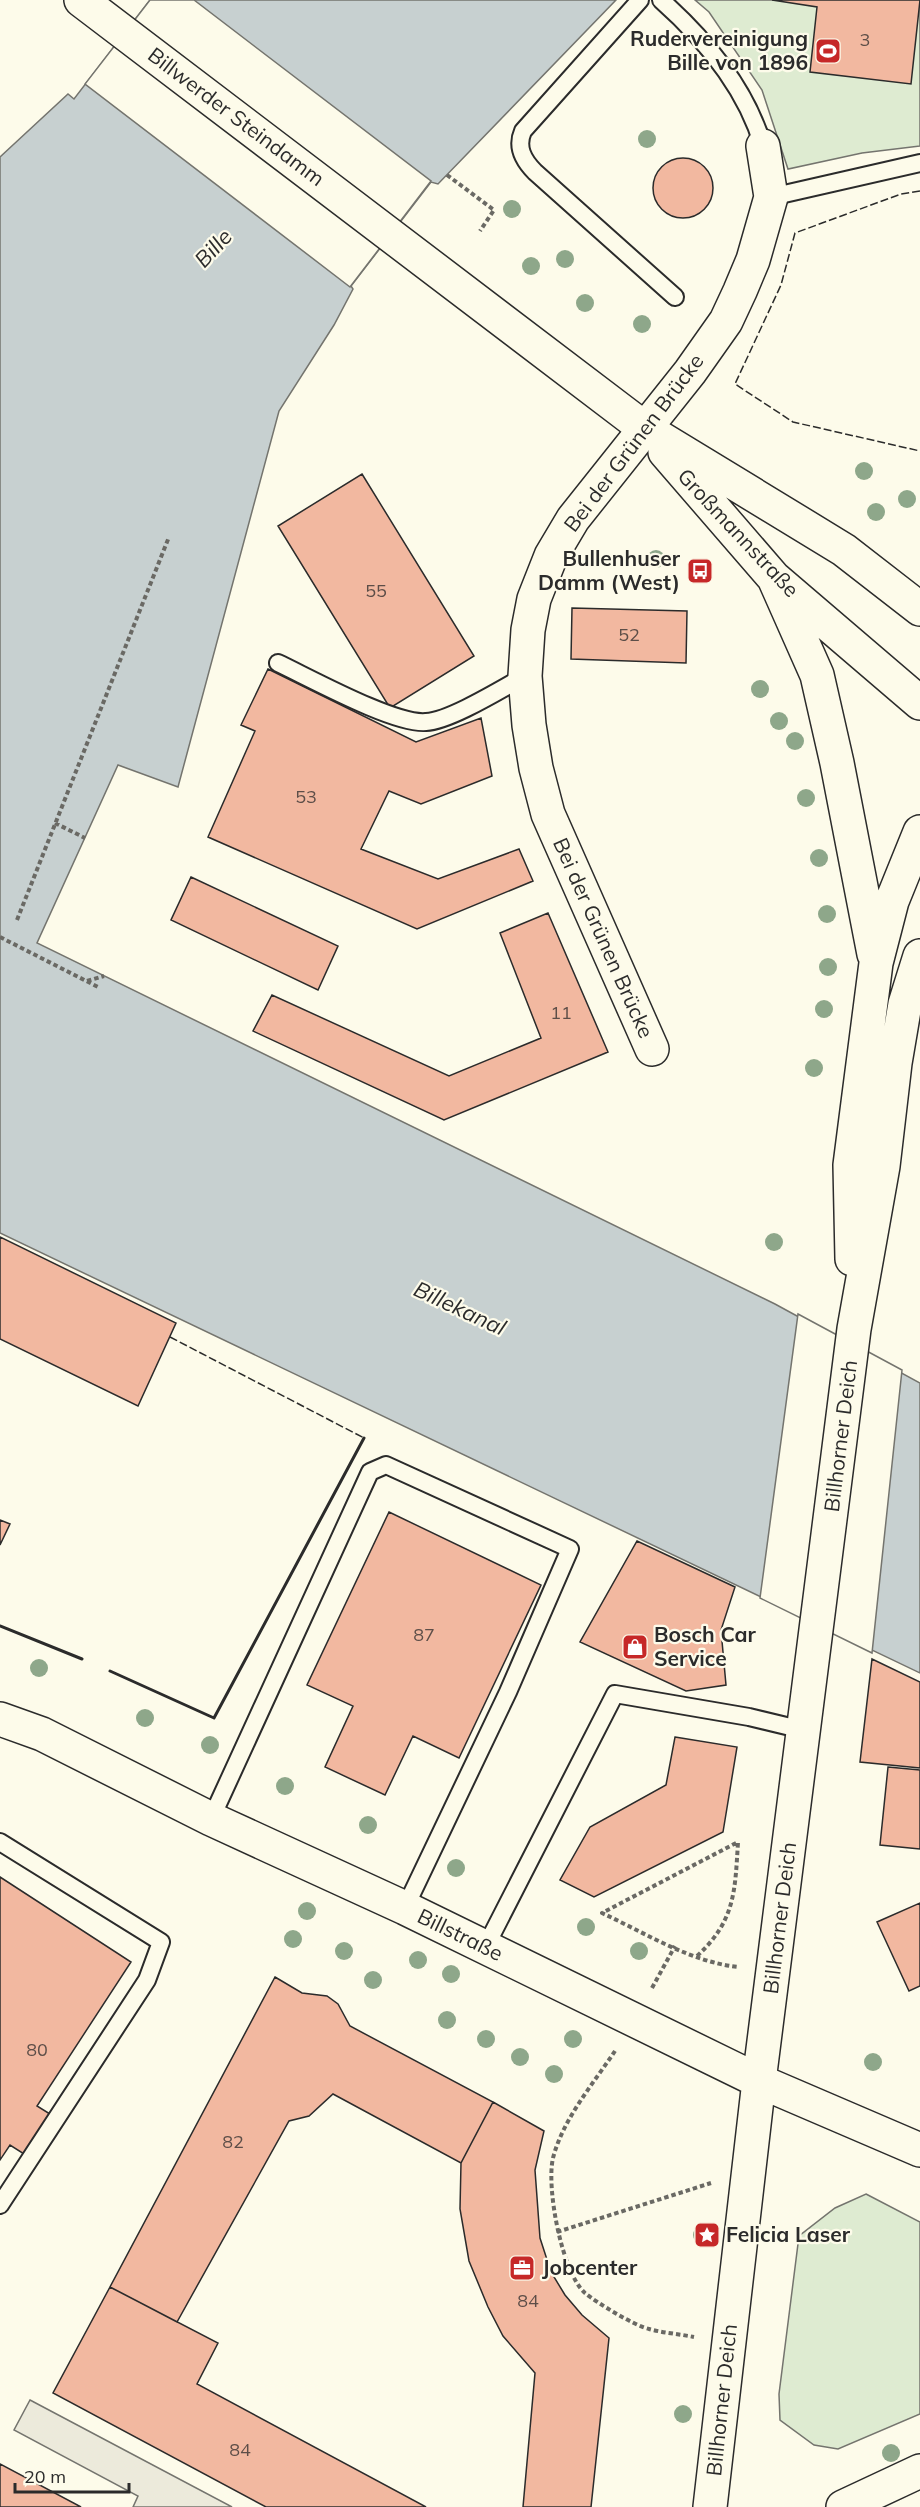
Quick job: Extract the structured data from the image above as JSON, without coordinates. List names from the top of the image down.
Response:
{
  "streets": {
    "street": [
      "Billwerder Steindamm",
      "Bei der Grünen Brücke",
      "Großmannstraße",
      "Billhorner Deich",
      "Billstraße"
    ]
  },
  "crossings": [
    ["Billwerder Steindamm", "Großmannstraße"],
    ["Bei der Grünen Brücke", "Großmannstraße"],
    ["Billhorner Deich", "Billstraße"]
  ],
  "water": ["Bille", "Billekanal"],
  "places": {
    "sports": ["Rudervereinigung Bille von 1896"],
    "bus stop": ["Bullenhuser Damm (West)"],
    "shop": ["Bosch Car Service"],
    "place": ["Felicia Laser"],
    "office": ["Jobcenter"]
  },
  "house_numbers": [
    "3",
    "55",
    "52",
    "53",
    "11",
    "87",
    "80",
    "82",
    "84",
    "84"
  ],
  "scale_bar": "20 m"
}
